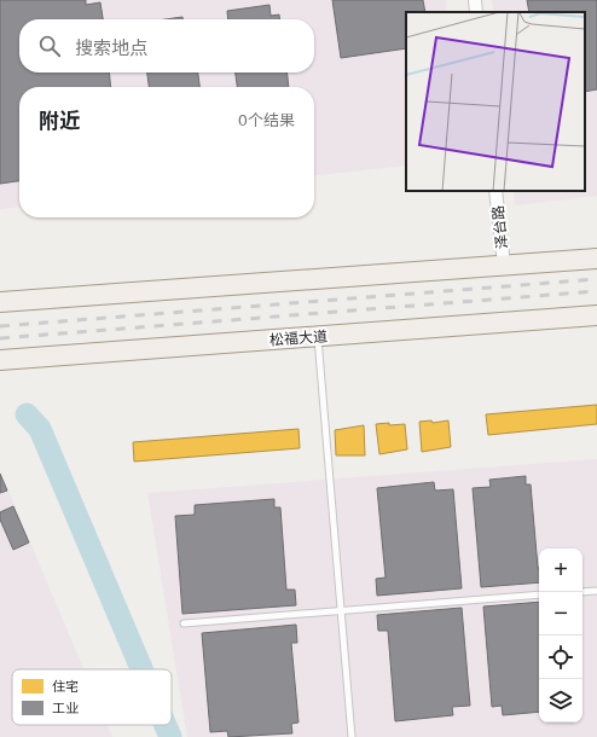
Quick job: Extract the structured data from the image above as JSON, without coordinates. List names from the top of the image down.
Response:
{
  "streets": {
    "main road": ["松福大道"],
    "street": ["泽台路"]
  },
  "legend": ["住宅", "工业"],
  "page": {
    "search": "搜索地点",
    "heading": ["附近", "0个结果"],
    "map_buttons": ["+", "−"]
  }
}
